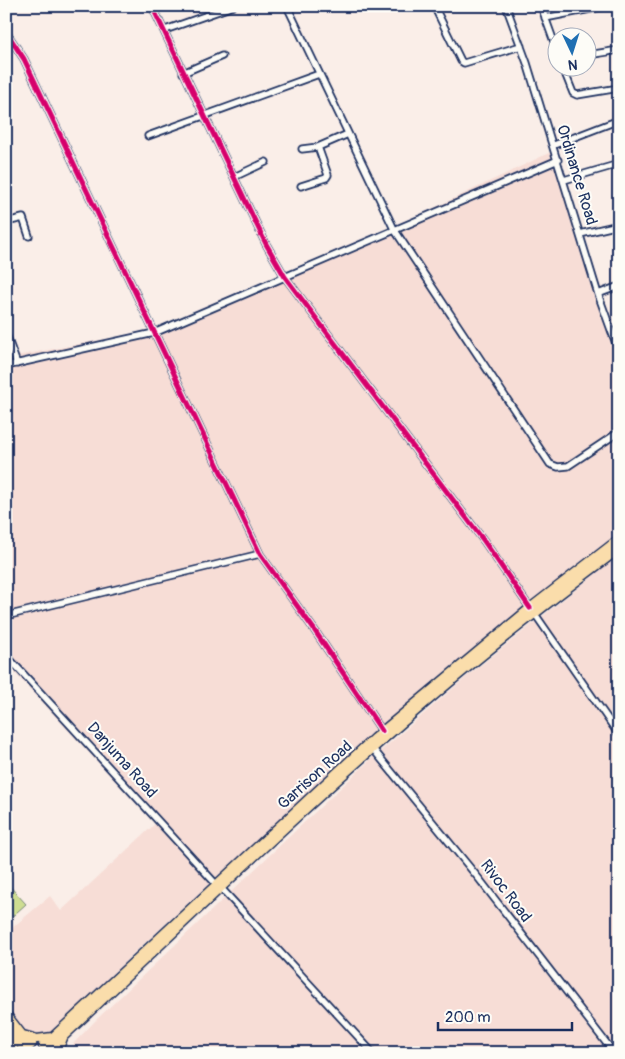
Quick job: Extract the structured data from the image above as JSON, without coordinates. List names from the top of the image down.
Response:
{
  "streets": {
    "main road": ["Garrison Road"],
    "street": ["Ordinance Road", "Danjuma Road", "Rivoc Road"]
  },
  "crossings": [
    ["Danjuma Road", "Garrison Road"],
    ["Garrison Road", "Rivoc Road"]
  ],
  "scale_bar": "200 m",
  "north": "bottom"
}
